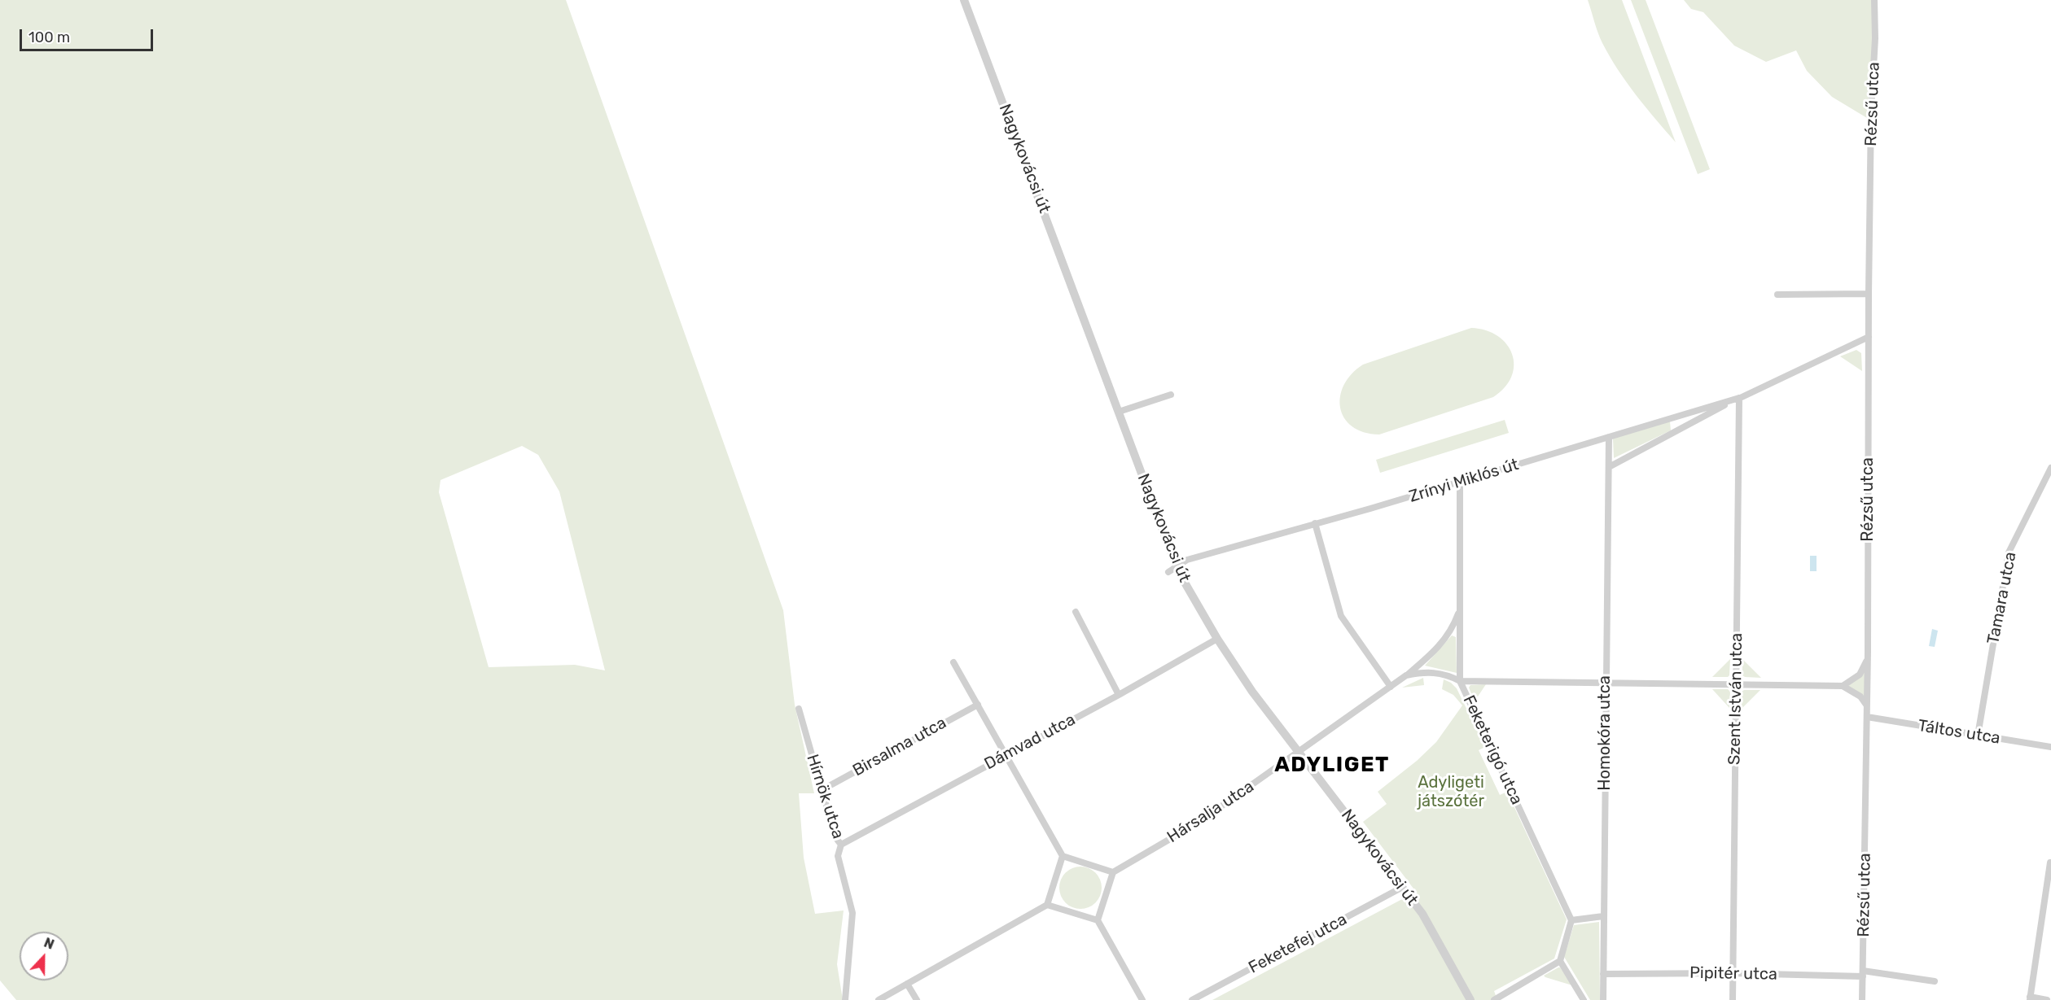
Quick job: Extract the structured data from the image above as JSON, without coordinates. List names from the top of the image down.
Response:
{
  "streets": {
    "street": [
      "Rézsű utca",
      "Nagykovácsi út",
      "Zrínyi Miklós út",
      "Tamara utca",
      "Szent István utca",
      "Táltos utca",
      "Homokóra utca",
      "Dámvad utca",
      "Birsalma utca",
      "Feketerigó utca",
      "Hírnök utca",
      "Hársalja utca",
      "Feketefej utca",
      "Pipitér utca"
    ]
  },
  "crossings": [
    ["Rézsű utca", "Zrínyi Miklós út"],
    ["Rézsű utca", "Táltos utca"],
    ["Rézsű utca", "Pipitér utca"],
    ["Nagykovácsi út", "Zrínyi Miklós út"],
    ["Nagykovácsi út", "Dámvad utca"],
    ["Nagykovácsi út", "Hársalja utca"],
    ["Nagykovácsi út", "Feketefej utca"],
    ["Zrínyi Miklós út", "Szent István utca"],
    ["Zrínyi Miklós út", "Homokóra utca"],
    ["Zrínyi Miklós út", "Feketerigó utca"],
    ["Tamara utca", "Táltos utca"],
    ["Szent István utca", "Pipitér utca"],
    ["Homokóra utca", "Pipitér utca"],
    ["Dámvad utca", "Hírnök utca"],
    ["Birsalma utca", "Hírnök utca"],
    ["Feketerigó utca", "Hársalja utca"]
  ],
  "districts": ["ADYLIGET"],
  "parks": ["Adyligeti játszótér"],
  "scale_bar": "100 m",
  "north": "top"
}
